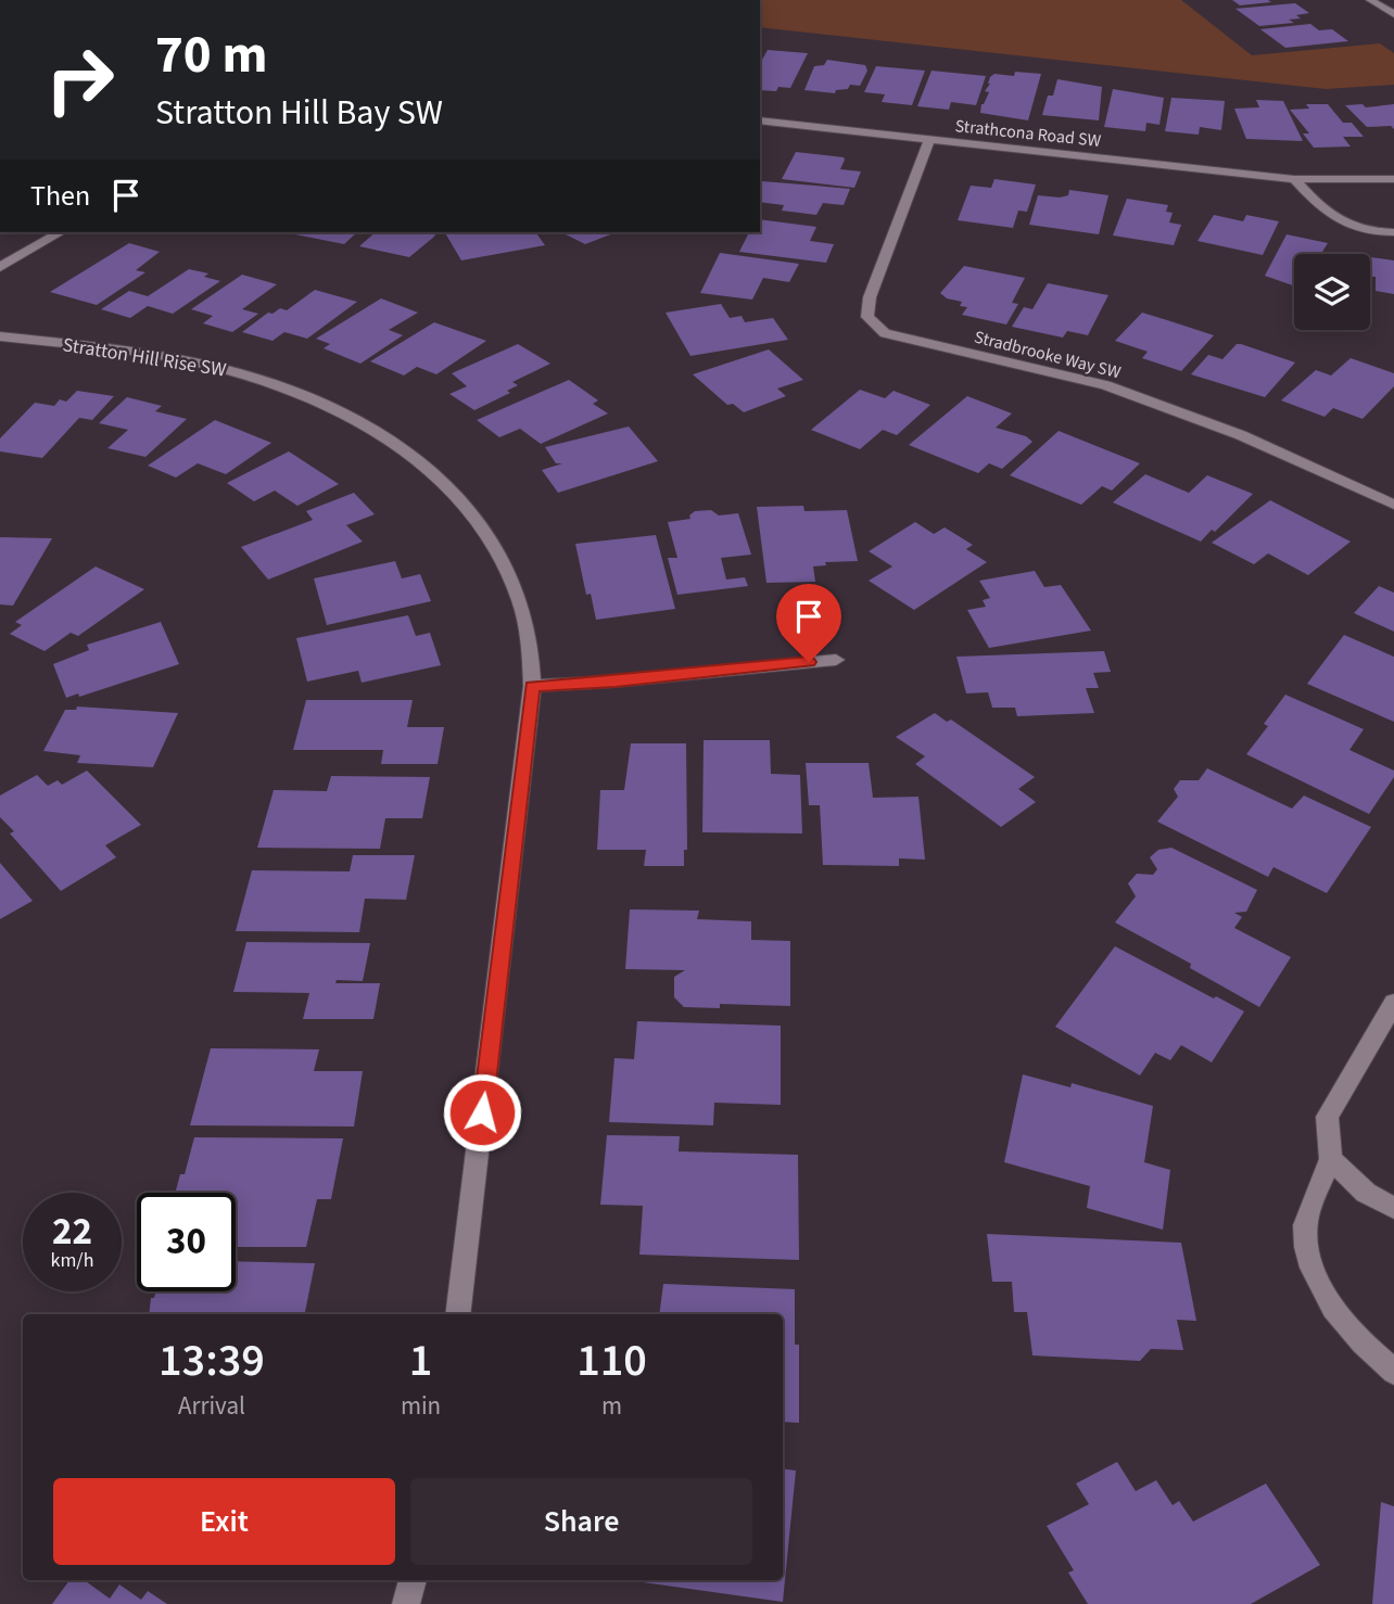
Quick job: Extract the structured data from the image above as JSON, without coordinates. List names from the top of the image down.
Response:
{
  "streets": {
    "street": ["Strathcona Road SW", "Stradbrooke Way SW", "Stratton Hill Rise SW"]
  },
  "crossings": [
    ["Strathcona Road SW", "Stradbrooke Way SW"]
  ],
  "page": {
    "turn": ["70 m", "Stratton Hill Bay SW"],
    "then": "Then",
    "speed": "22 km/h",
    "limit": "30",
    "eta": [
      "13:39",
      "Arrival",
      "1",
      "min",
      "110",
      "m"
    ],
    "buttons": ["Exit", "Share"]
  }
}
